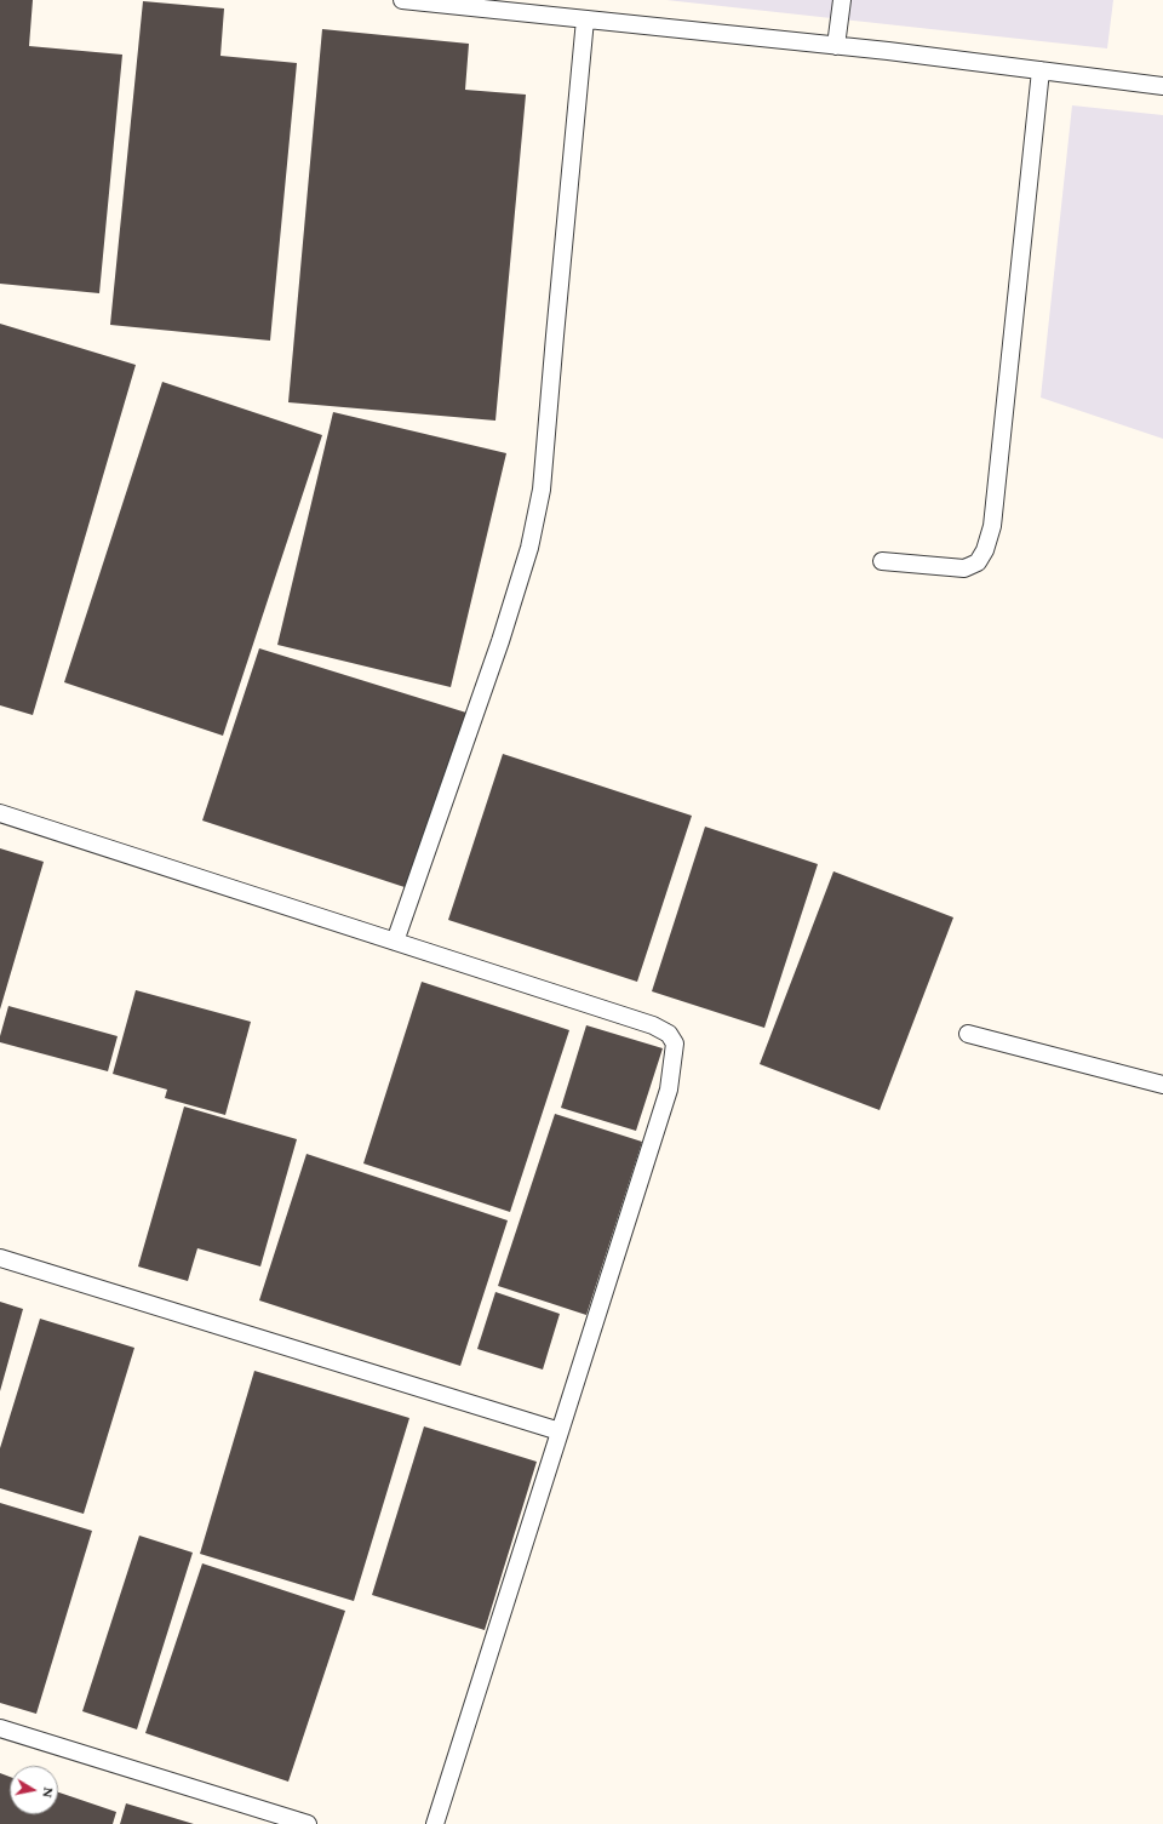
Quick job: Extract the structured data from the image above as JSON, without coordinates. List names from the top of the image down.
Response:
{
  "north": "right"
}
